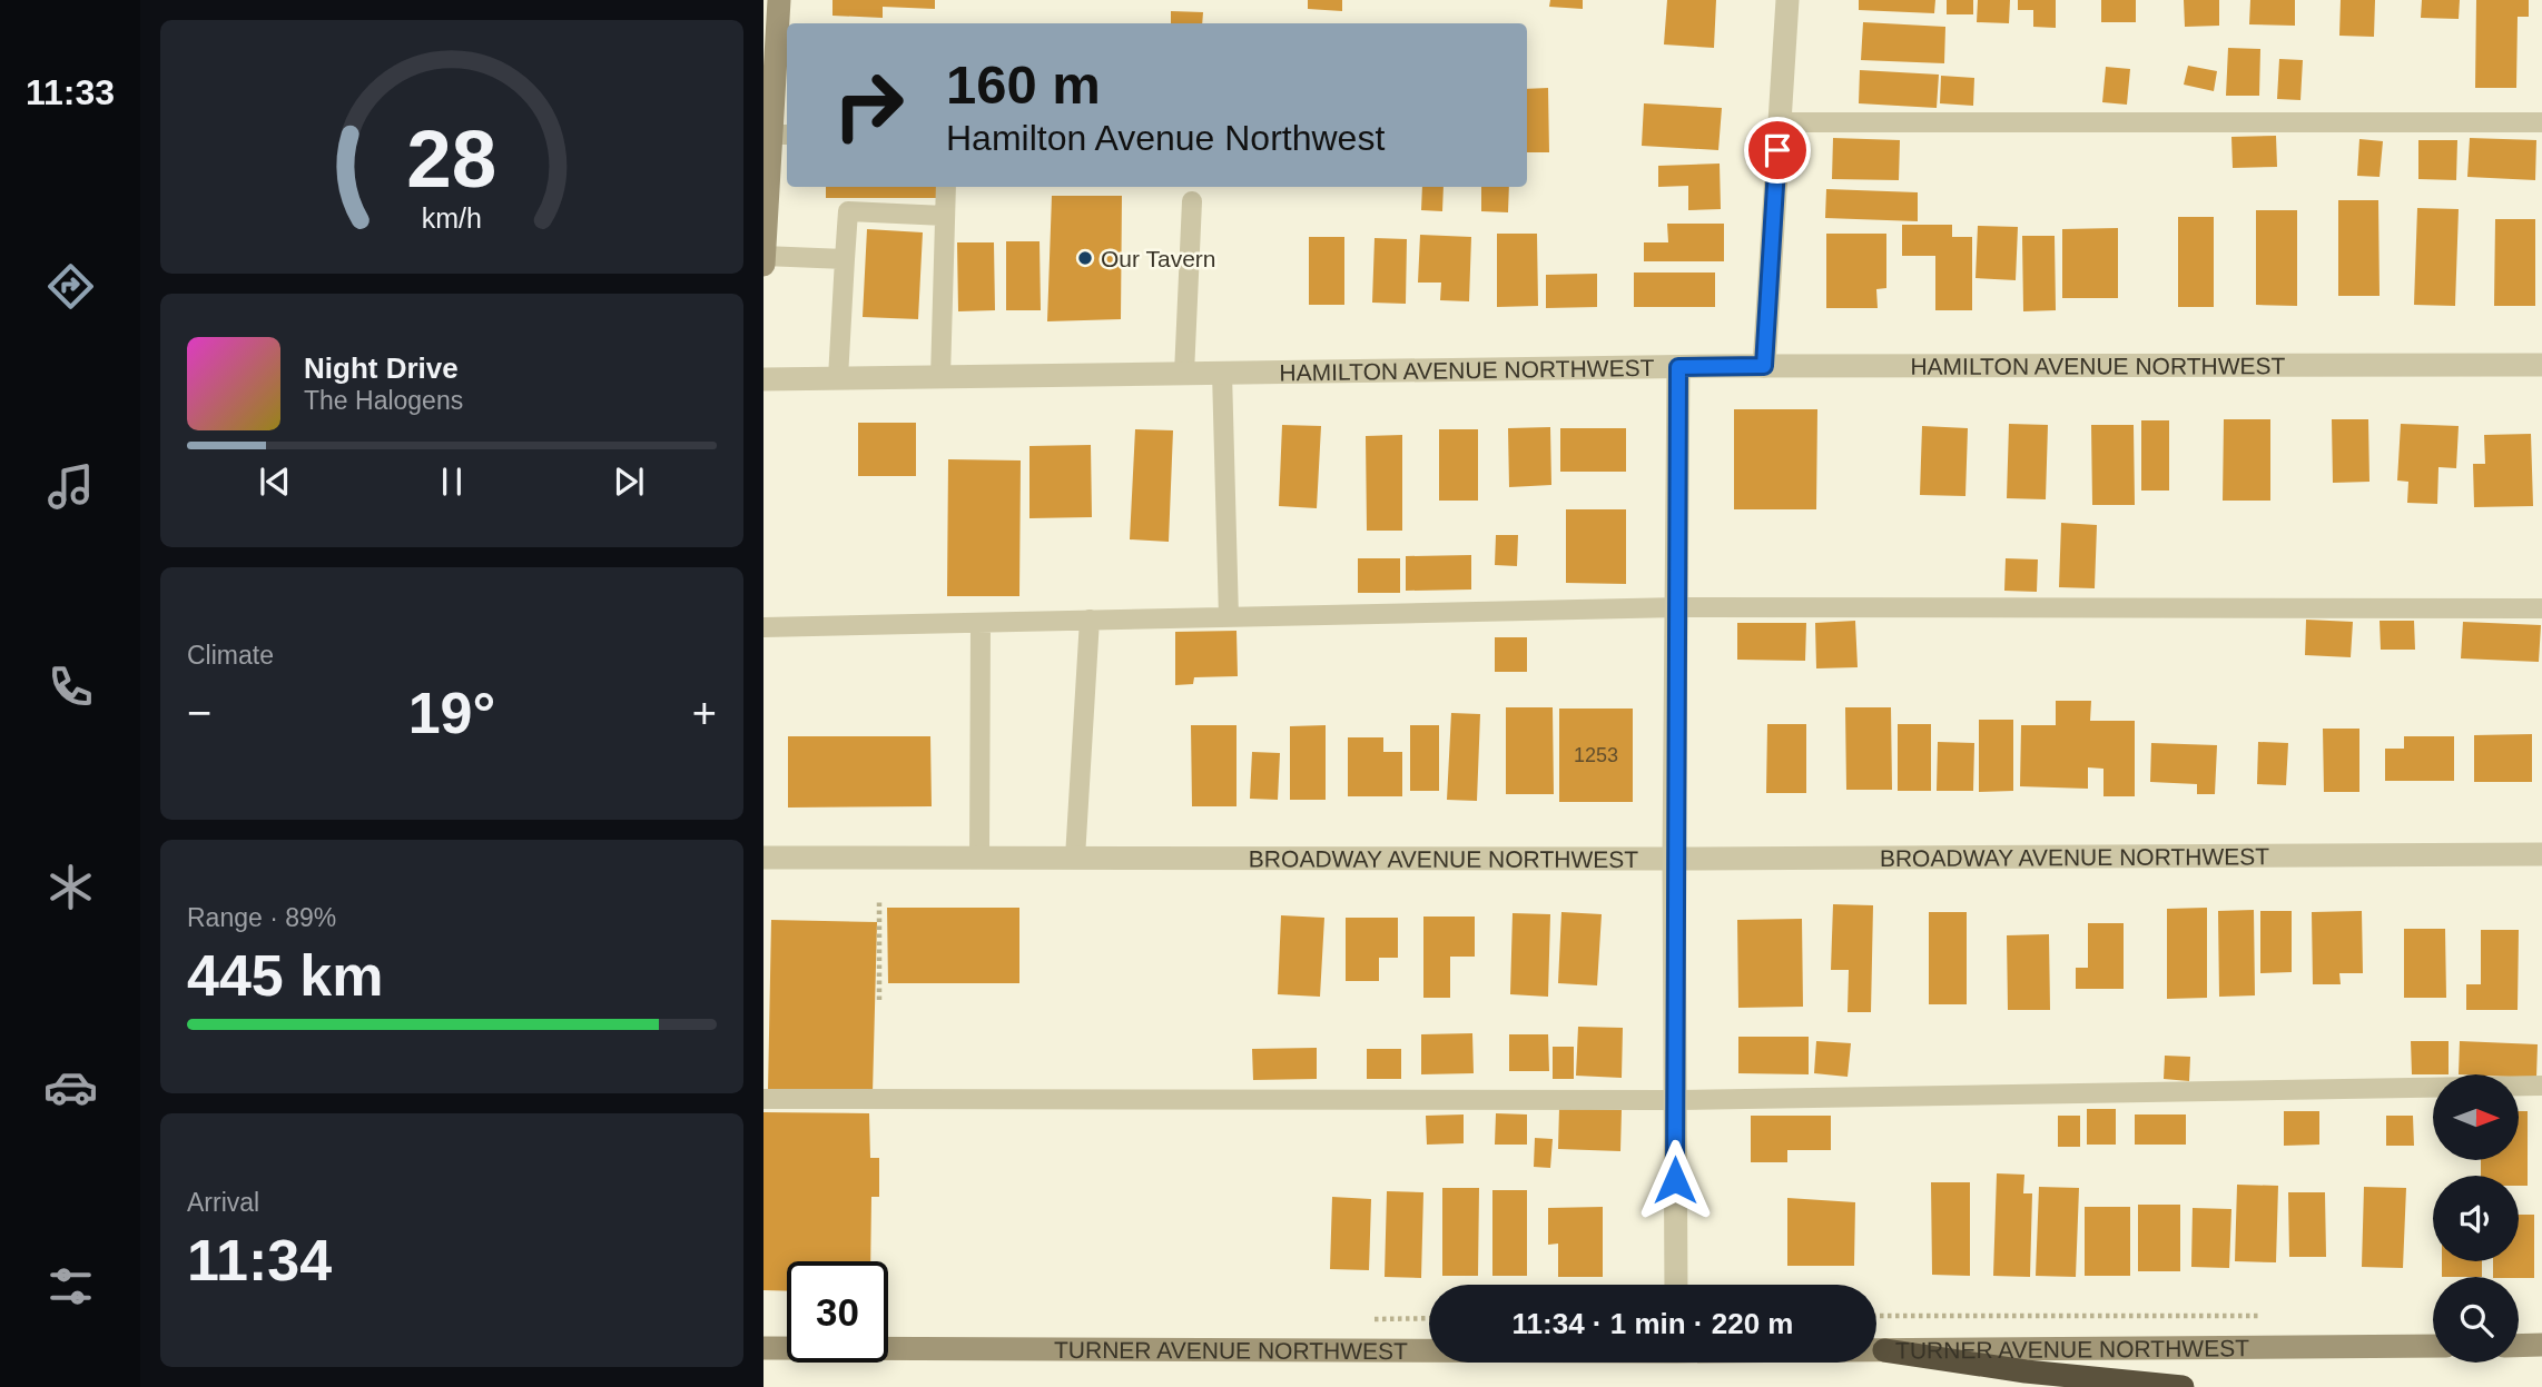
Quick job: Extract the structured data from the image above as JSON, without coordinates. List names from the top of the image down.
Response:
{
  "streets": {
    "main road": ["TURNER AVENUE NORTHWEST"],
    "street": ["HAMILTON AVENUE NORTHWEST", "BROADWAY AVENUE NORTHWEST"]
  },
  "places": ["Our Tavern"],
  "house_numbers": ["1253"],
  "north": "right",
  "page": {
    "tabs": "11:33",
    "turn": ["160 m", "Hamilton Avenue Northwest"],
    "song": ["Night Drive", "The Halogens"],
    "tile": [
      "Climate",
      ["Range · 89%", "445 km"],
      ["Arrival", "11:34"]
    ],
    "heat": ["−", "19°", "+"],
    "limit": "30",
    "trip": "11:34 · 1 min · 220 m",
    "gauge": ["28", "km/h"]
  }
}
